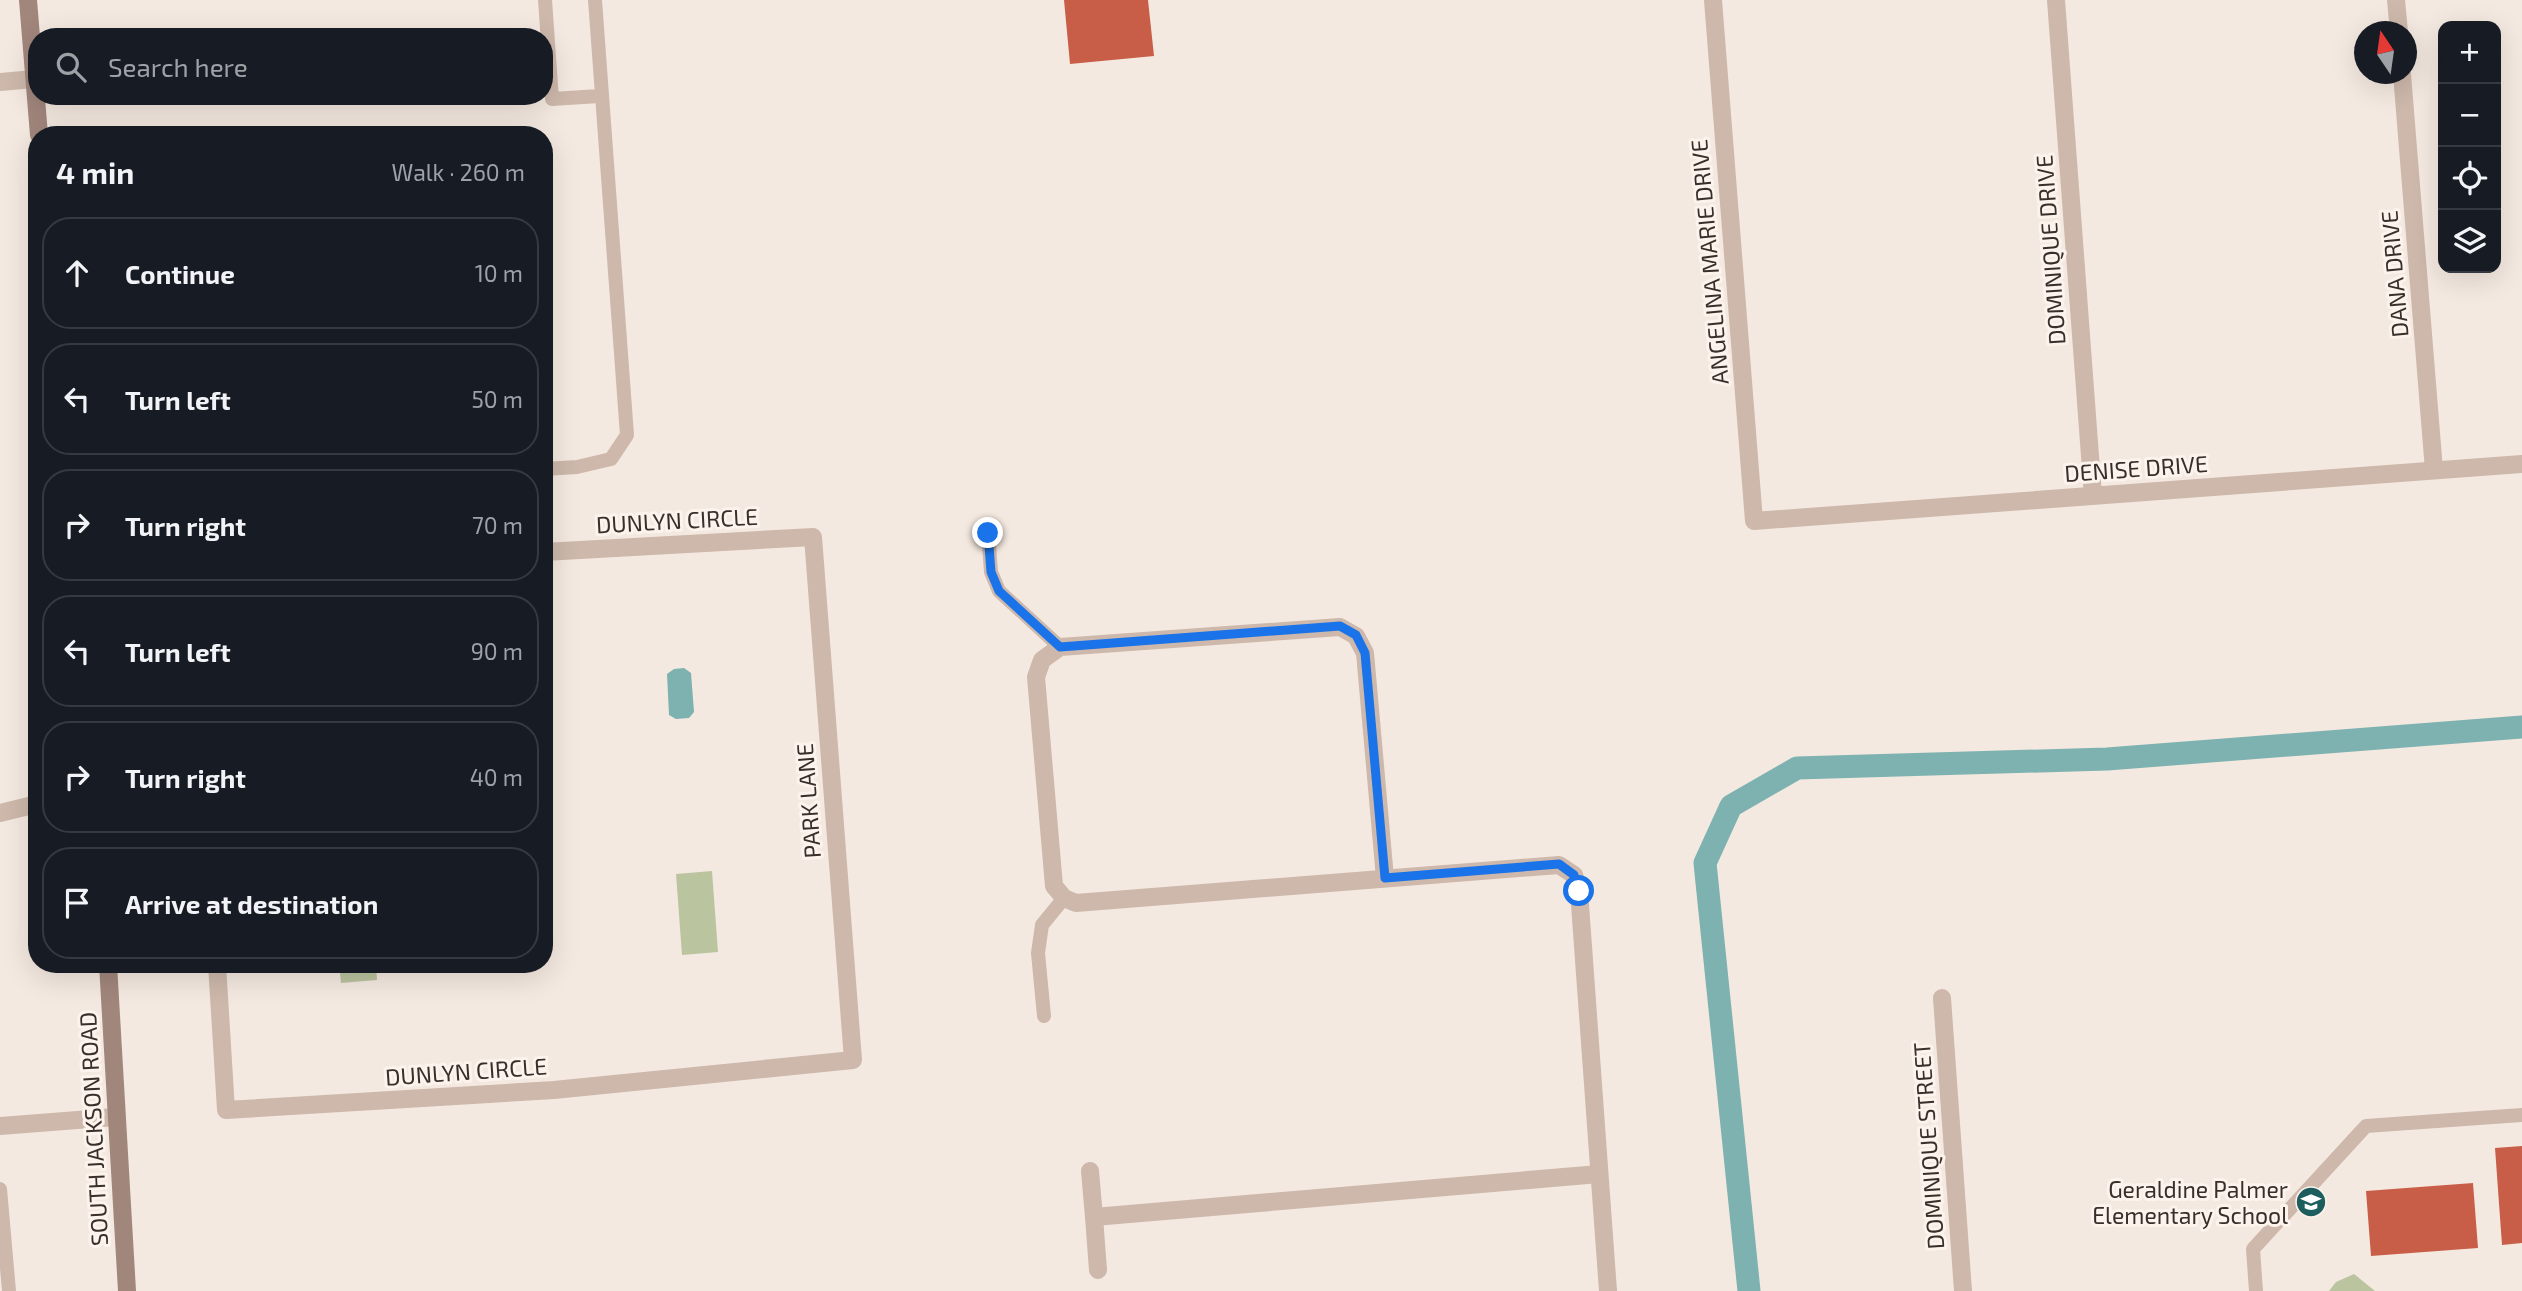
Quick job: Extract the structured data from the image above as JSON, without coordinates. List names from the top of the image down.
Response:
{
  "streets": {
    "main road": ["SOUTH JACKSON ROAD"],
    "street": [
      "DOMINIQUE DRIVE",
      "ANGELINA MARIE DRIVE",
      "DANA DRIVE",
      "DENISE DRIVE",
      "DUNLYN CIRCLE",
      "PARK LANE",
      "DOMINIQUE STREET"
    ]
  },
  "crossings": [
    ["DOMINIQUE DRIVE", "DENISE DRIVE"],
    ["ANGELINA MARIE DRIVE", "DENISE DRIVE"],
    ["DANA DRIVE", "DENISE DRIVE"],
    ["DUNLYN CIRCLE", "PARK LANE"]
  ],
  "places": {
    "school or university": ["Geraldine Palmer Elementary School"]
  },
  "north": "top",
  "page": {
    "map_buttons": ["+", "−"],
    "search": "Search here",
    "heading": ["4 min", "Walk · 260 m"],
    "list": [
      ["Continue", "10 m"],
      ["Turn left", "50 m"],
      ["Turn right", "70 m"],
      ["Turn left", "90 m"],
      ["Turn right", "40 m"],
      "Arrive at destination"
    ]
  }
}
